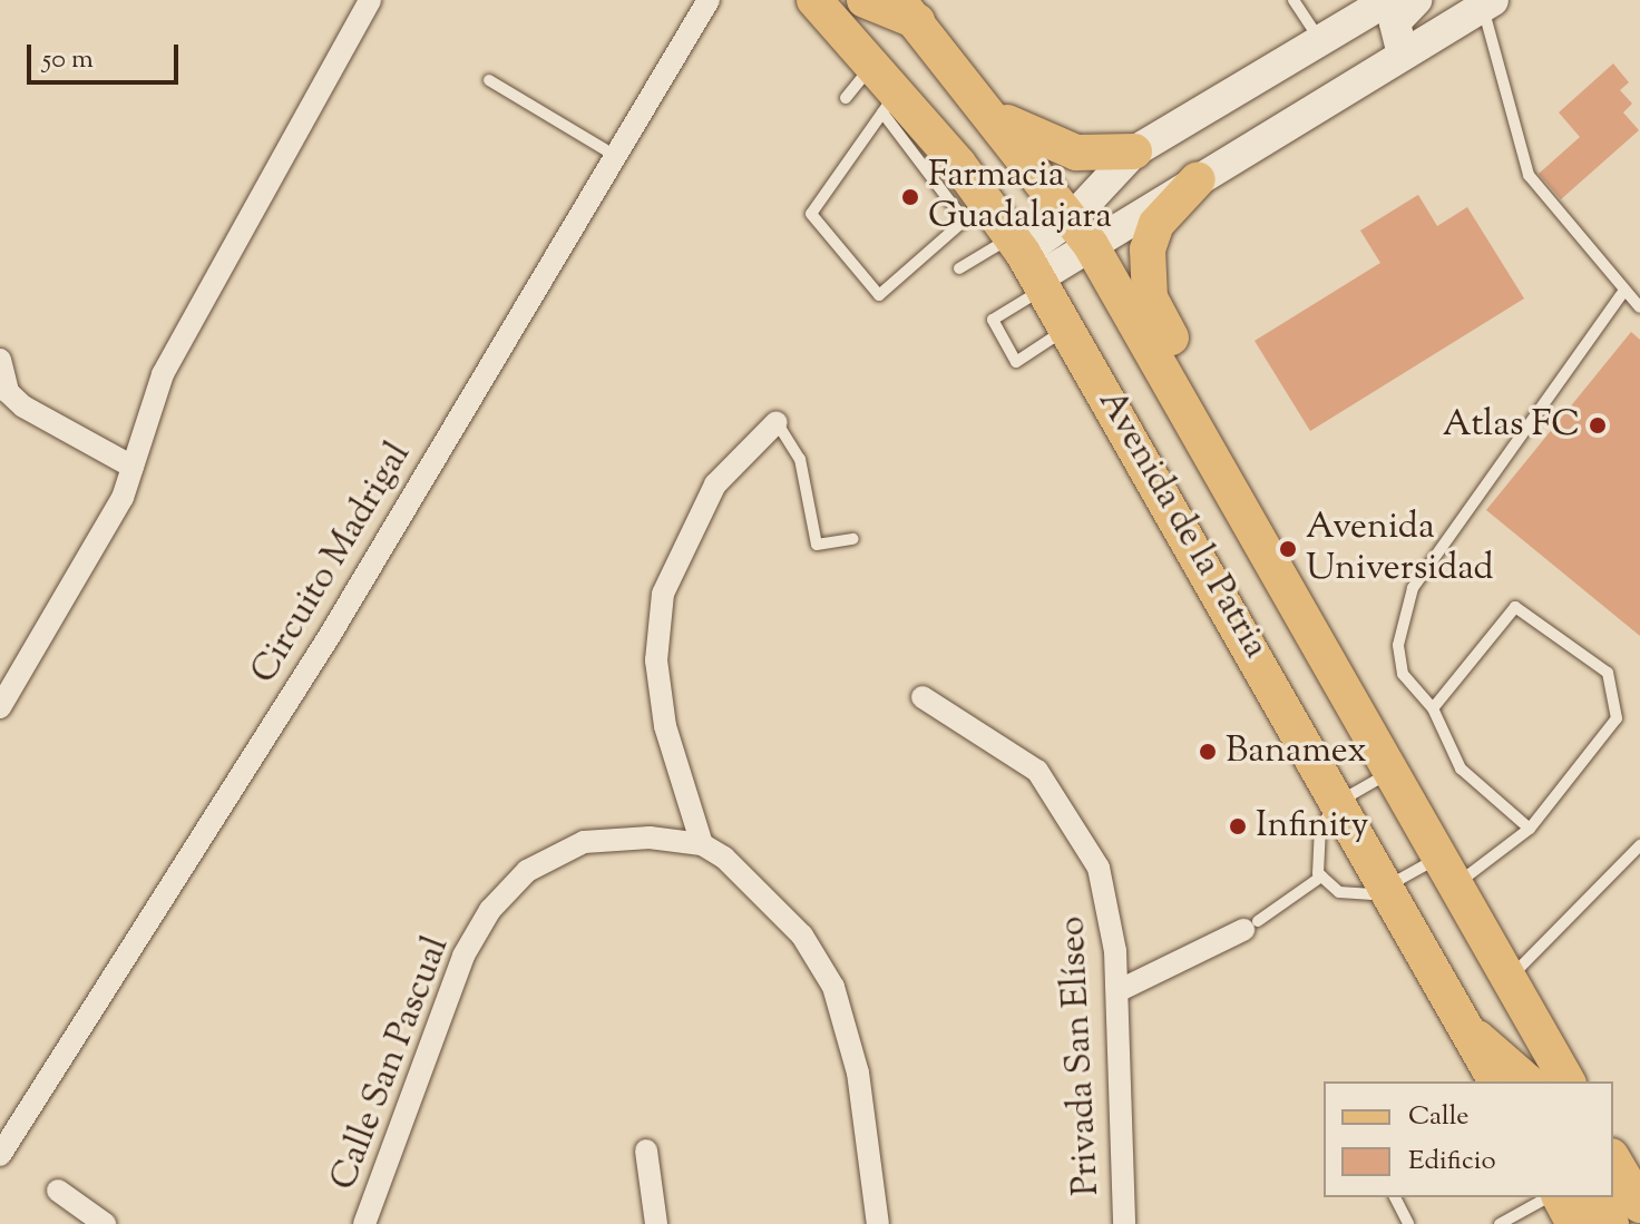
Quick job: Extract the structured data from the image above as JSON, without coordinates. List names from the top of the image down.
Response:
{
  "streets": {
    "main road": ["Avenida de la Patria"],
    "street": ["Circuito Madrigal", "Privada San Elíseo", "Calle San Pascual"]
  },
  "places": [
    "Farmacia Guadalajara",
    "Atlas FC",
    "Avenida Universidad",
    "Banamex",
    "Infinity"
  ],
  "legend": ["Calle", "Edificio"],
  "scale_bar": "50 m"
}
